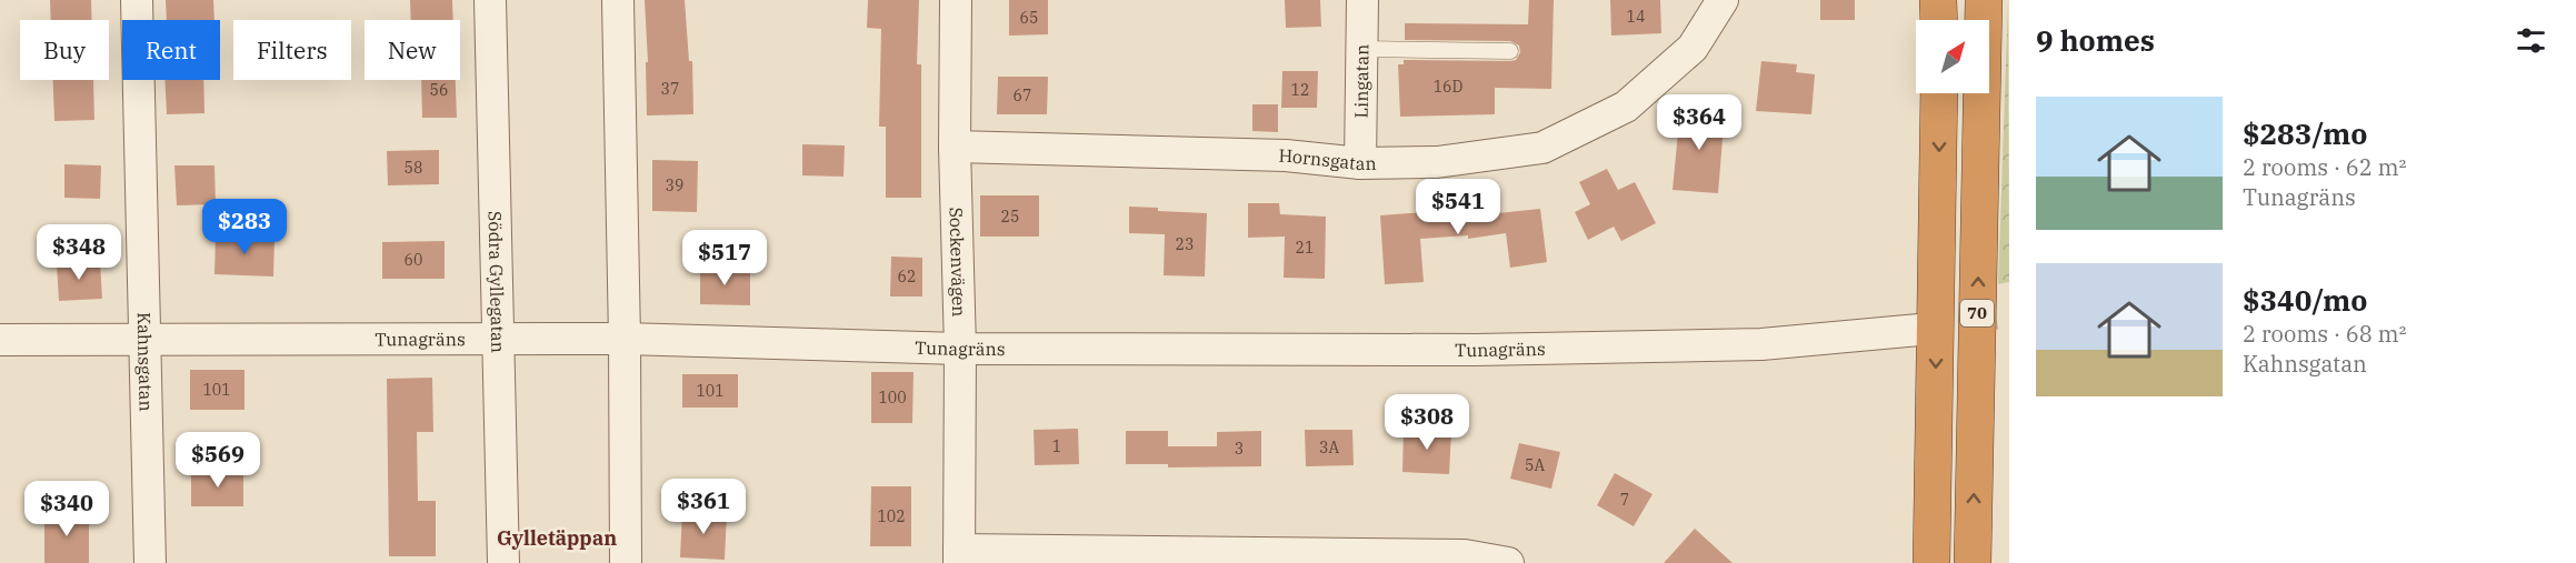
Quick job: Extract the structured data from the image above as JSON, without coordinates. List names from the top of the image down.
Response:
{
  "streets": {
    "highway": ["70"],
    "street": [
      "Lingatan",
      "Hornsgatan",
      "Sockenvägen",
      "Södra Gyllegatan",
      "Tunagräns",
      "Kahnsgatan"
    ]
  },
  "crossings": [
    ["Lingatan", "Hornsgatan"],
    ["Hornsgatan", "Sockenvägen"],
    ["Sockenvägen", "Tunagräns"],
    ["Södra Gyllegatan", "Tunagräns"],
    ["Tunagräns", "Kahnsgatan"]
  ],
  "districts": ["Gylletäppan"],
  "house_numbers": [
    "14",
    "65",
    "16D",
    "37",
    "56",
    "12",
    "67",
    "58",
    "39",
    "25",
    "23",
    "21",
    "60",
    "62",
    "101",
    "101",
    "100",
    "1",
    "3A",
    "3",
    "5A",
    "7",
    "102"
  ],
  "north": "top right",
  "page": {
    "heading": "9 homes",
    "chip": [
      "Buy",
      "Rent",
      "Filters",
      "New"
    ],
    "list": [
      {
        "name": "$283/mo",
        "note": "2 rooms · 62 m² · Tunagräns"
      },
      {
        "name": "$340/mo",
        "note": "2 rooms · 68 m² · Kahnsgatan"
      }
    ],
    "price": [
      "$364",
      "$541",
      "$283",
      "$348",
      "$517",
      "$308",
      "$569",
      "$361",
      "$340"
    ]
  }
}
